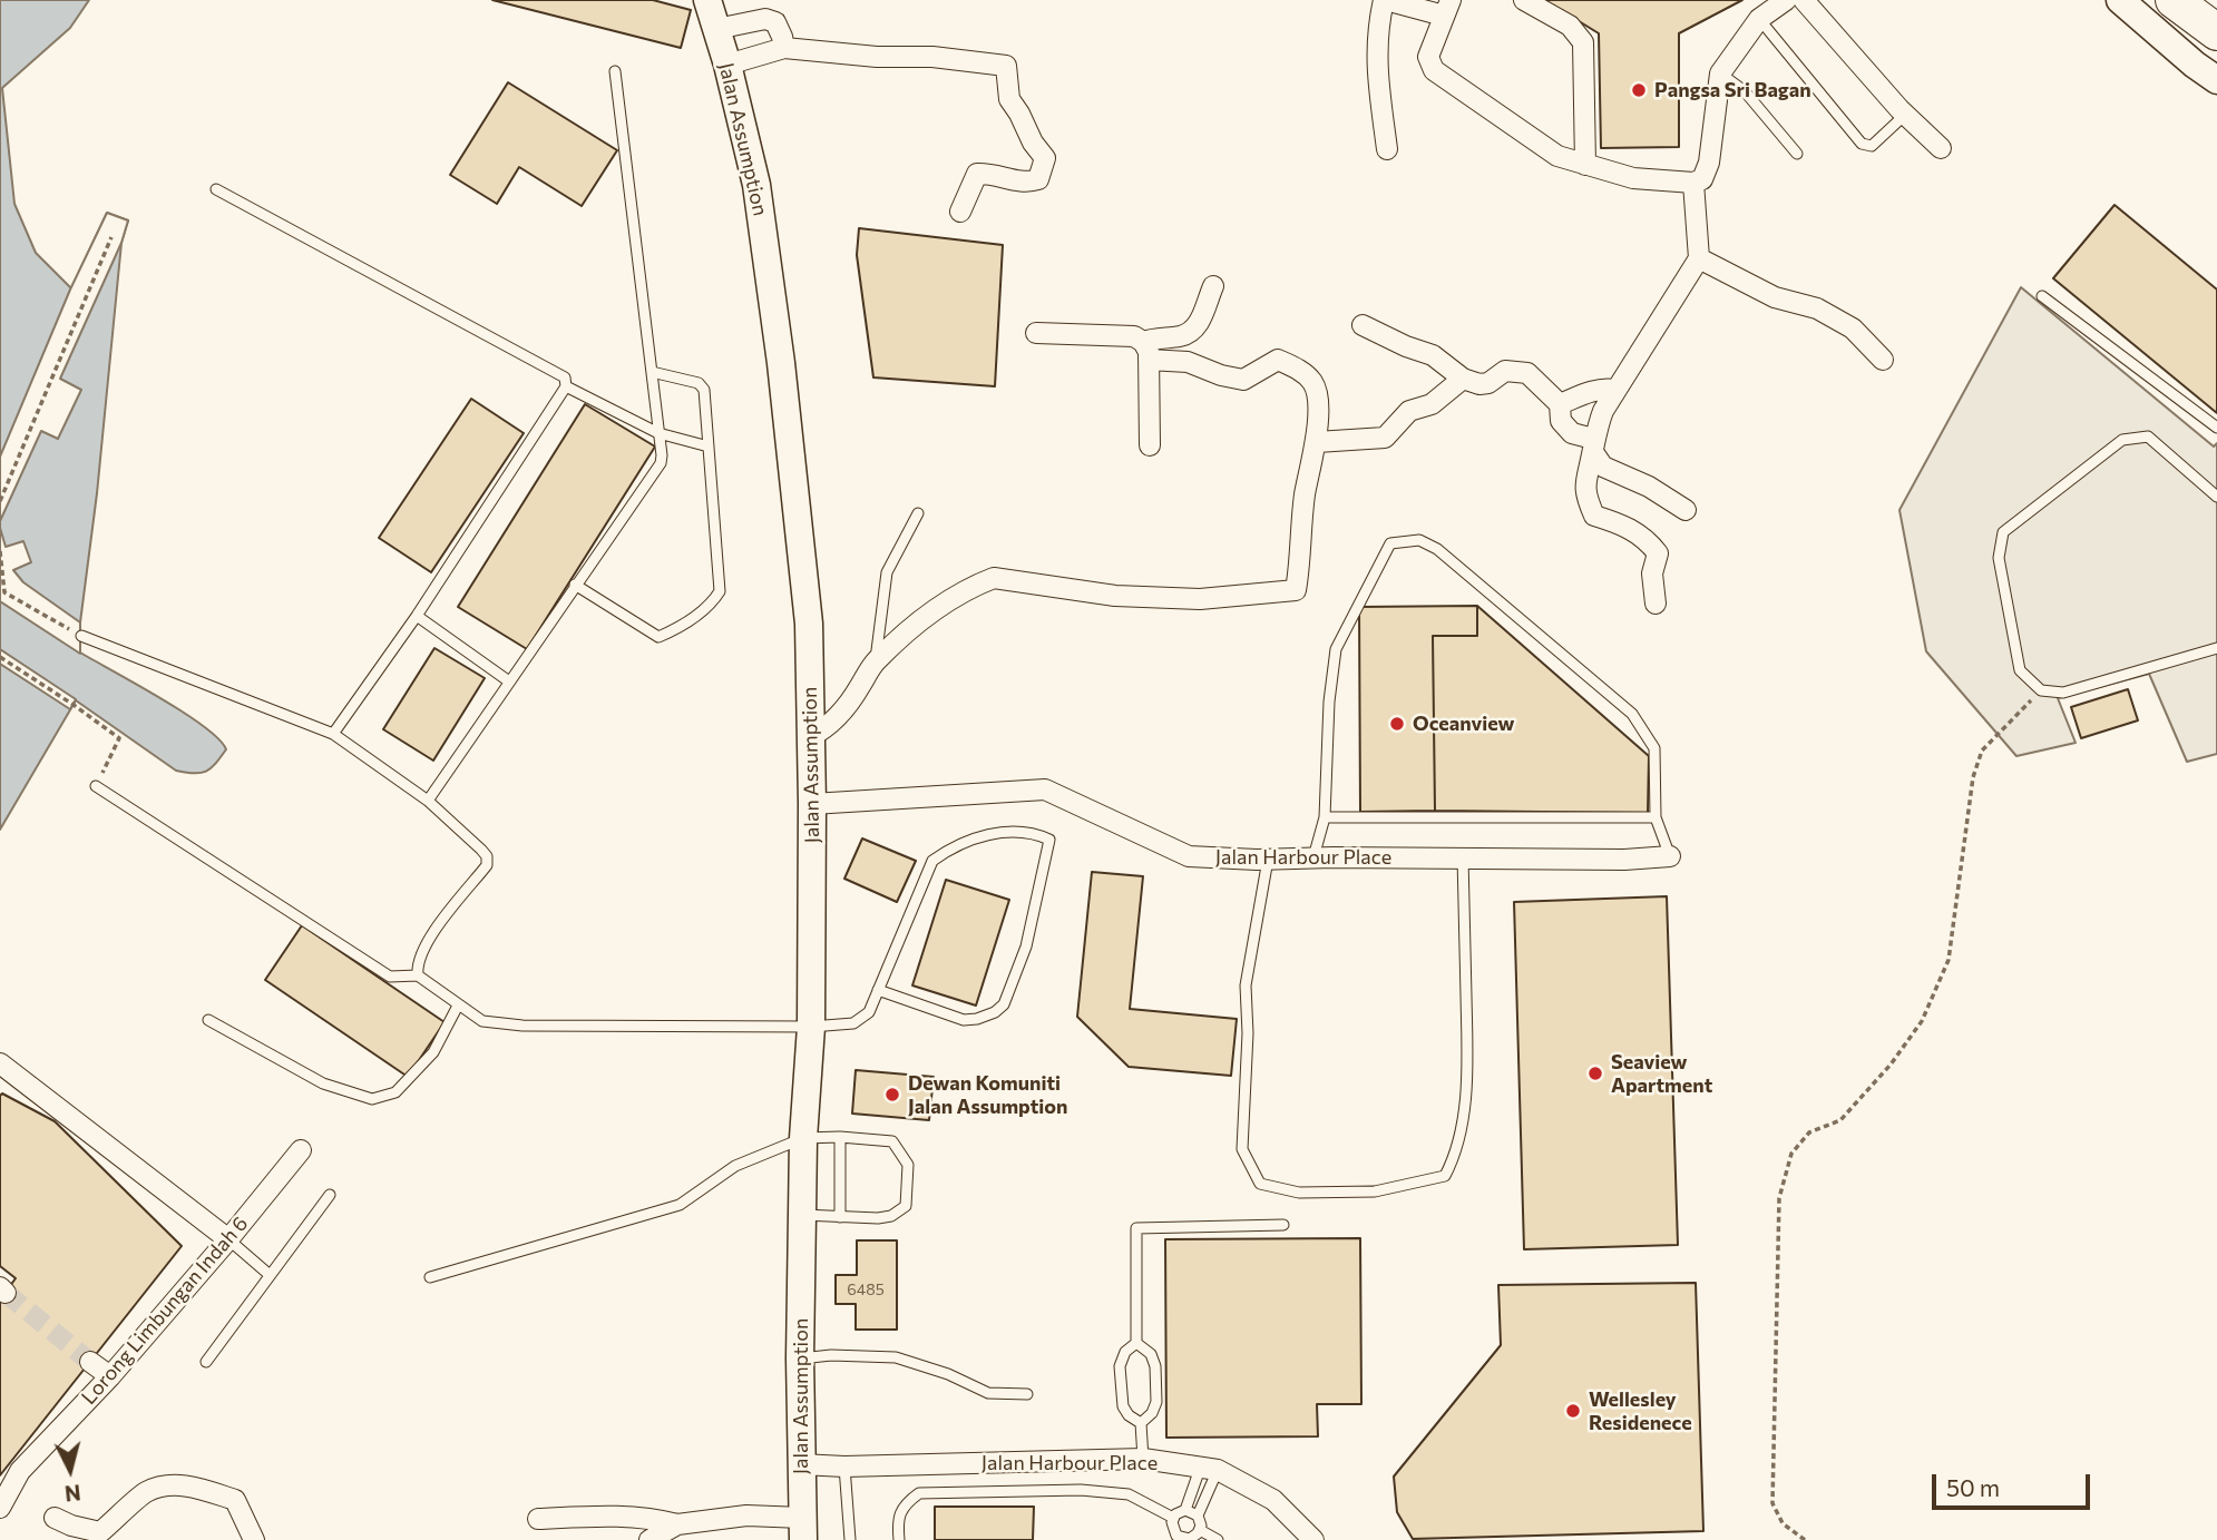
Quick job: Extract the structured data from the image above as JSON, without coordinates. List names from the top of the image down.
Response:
{
  "streets": {
    "street": ["Jalan Assumption", "Jalan Harbour Place", "Lorong Limbungan Indah 6"]
  },
  "crossings": [
    ["Jalan Assumption", "Jalan Harbour Place"]
  ],
  "places": [
    "Pangsa Sri Bagan",
    "Oceanview",
    "Seaview Apartment",
    "Dewan Komuniti Jalan Assumption",
    "Wellesley Residenece"
  ],
  "house_numbers": ["6485"],
  "scale_bar": "50 m",
  "north": "bottom"
}
